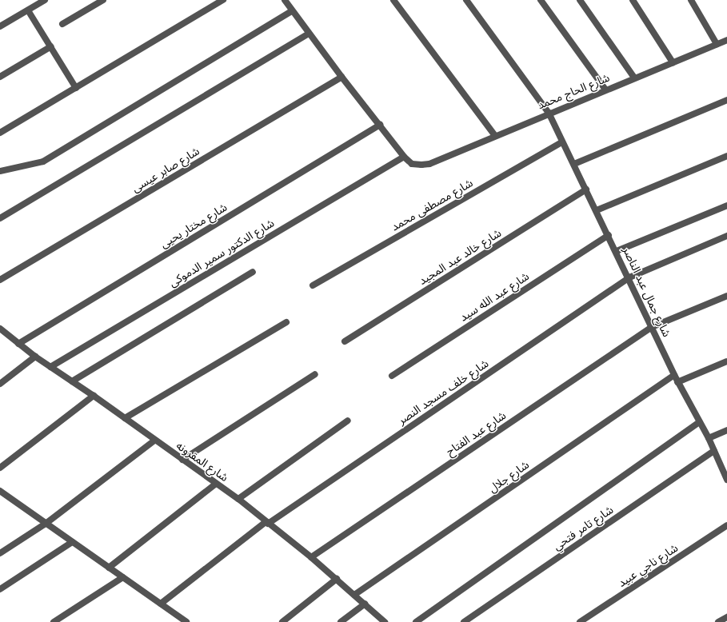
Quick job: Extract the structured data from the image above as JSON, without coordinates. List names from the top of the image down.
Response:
{
  "streets": {
    "street": [
      "شارع الحاج محمد",
      "شارع صابر عيسى",
      "شارع مصطفى محمد",
      "شارع مختار يحيى",
      "شارع الدكتور سمير الدموكى",
      "شارع خالد عبد المجيد",
      "شارع جمال عبد الناصر",
      "شارع عبد الله سيد",
      "شارع خلف مسجد النصر",
      "شارع عبد الفتاح",
      "شارع المقرونه",
      "شارع جلال",
      "شارع تامر فتحي",
      "شارع ناجي عبيد"
    ]
  },
  "crossings": [
    ["شارع الحاج محمد", "شارع الدكتور سمير الدموكى"],
    ["شارع الحاج محمد", "شارع جمال عبد الناصر"],
    ["شارع مصطفى محمد", "شارع جمال عبد الناصر"],
    ["شارع مختار يحيى", "شارع المقرونه"],
    ["شارع الدكتور سمير الدموكى", "شارع المقرونه"],
    ["شارع خالد عبد المجيد", "شارع جمال عبد الناصر"],
    ["شارع جمال عبد الناصر", "شارع عبد الله سيد"],
    ["شارع جمال عبد الناصر", "شارع خلف مسجد النصر"],
    ["شارع جمال عبد الناصر", "شارع عبد الفتاح"],
    ["شارع جمال عبد الناصر", "شارع جلال"],
    ["شارع جمال عبد الناصر", "شارع تامر فتحي"],
    ["شارع خلف مسجد النصر", "شارع المقرونه"],
    ["شارع عبد الفتاح", "شارع المقرونه"],
    ["شارع المقرونه", "شارع جلال"]
  ]
}
